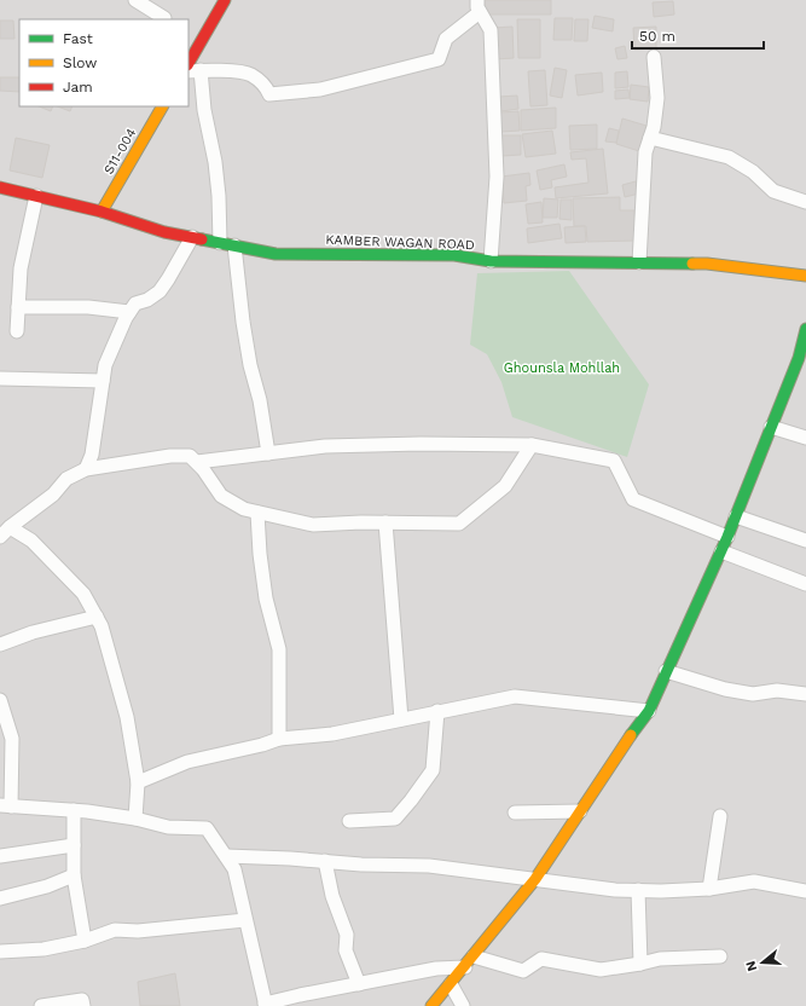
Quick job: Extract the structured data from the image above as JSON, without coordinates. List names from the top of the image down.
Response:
{
  "streets": {
    "main road": ["S11-004", "KAMBER WAGAN ROAD"]
  },
  "crossings": [
    ["S11-004", "KAMBER WAGAN ROAD"]
  ],
  "parks": ["Ghounsla Mohllah"],
  "legend": ["Fast", "Slow", "Jam"],
  "scale_bar": "50 m",
  "north": "left"
}
